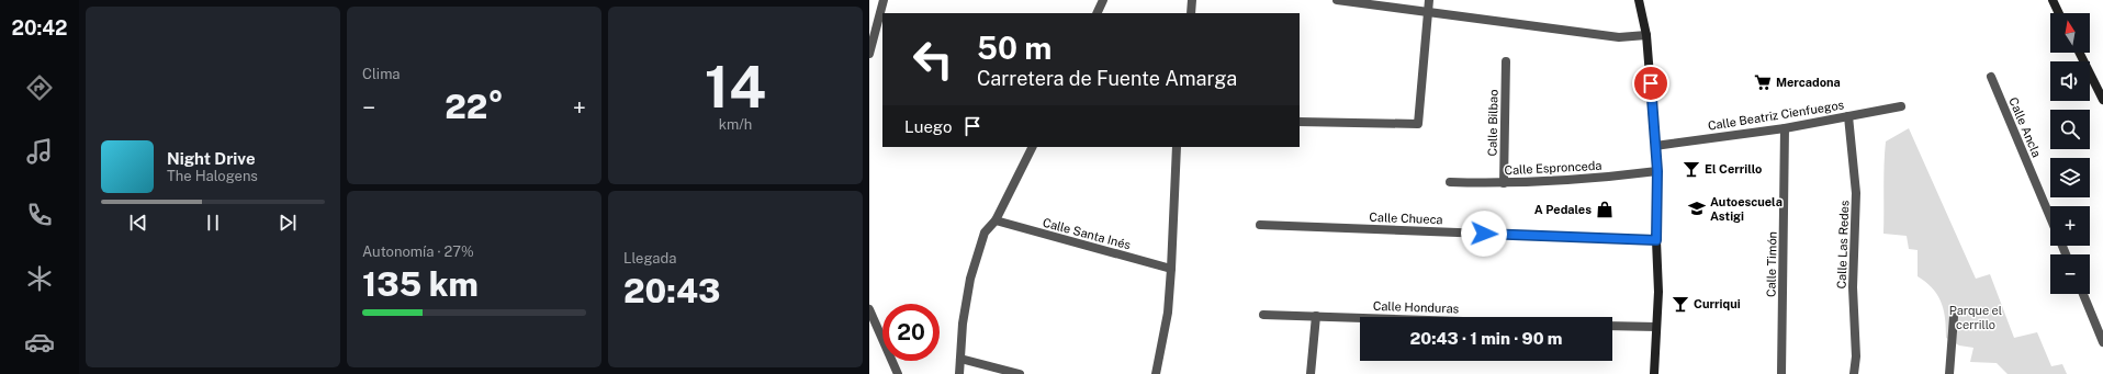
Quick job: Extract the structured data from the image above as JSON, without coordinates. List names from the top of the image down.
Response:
{
  "streets": {
    "street": [
      "Calle Beatriz Cienfuegos",
      "Calle Bilbao",
      "Calle Ancla",
      "Calle Espronceda",
      "Calle Chueca",
      "Calle Santa Inés",
      "Calle Las Redes",
      "Calle Timón",
      "Calle Honduras"
    ]
  },
  "crossings": [
    ["Calle Beatriz Cienfuegos", "Calle Las Redes"],
    ["Calle Beatriz Cienfuegos", "Calle Timón"],
    ["Calle Bilbao", "Calle Espronceda"]
  ],
  "parks": ["Parque el cerrillo"],
  "places": {
    "supermarket": ["Mercadona"],
    "bar": ["El Cerrillo", "Curriqui"],
    "school or university": ["Autoescuela Astigi"],
    "shop": ["A Pedales"]
  },
  "north": "top",
  "page": {
    "tabs": "20:42",
    "tile": [
      "Clima",
      ["14", "km/h"],
      ["Autonomía · 27%", "135 km"],
      ["Llegada", "20:43"]
    ],
    "map_buttons": ["+", "−"],
    "turn": ["50 m", "Carretera de Fuente Amarga"],
    "heat": ["−", "22°", "+"],
    "then": "Luego",
    "song": ["Night Drive", "The Halogens"],
    "limit": "20",
    "trip": "20:43 · 1 min · 90 m"
  }
}
